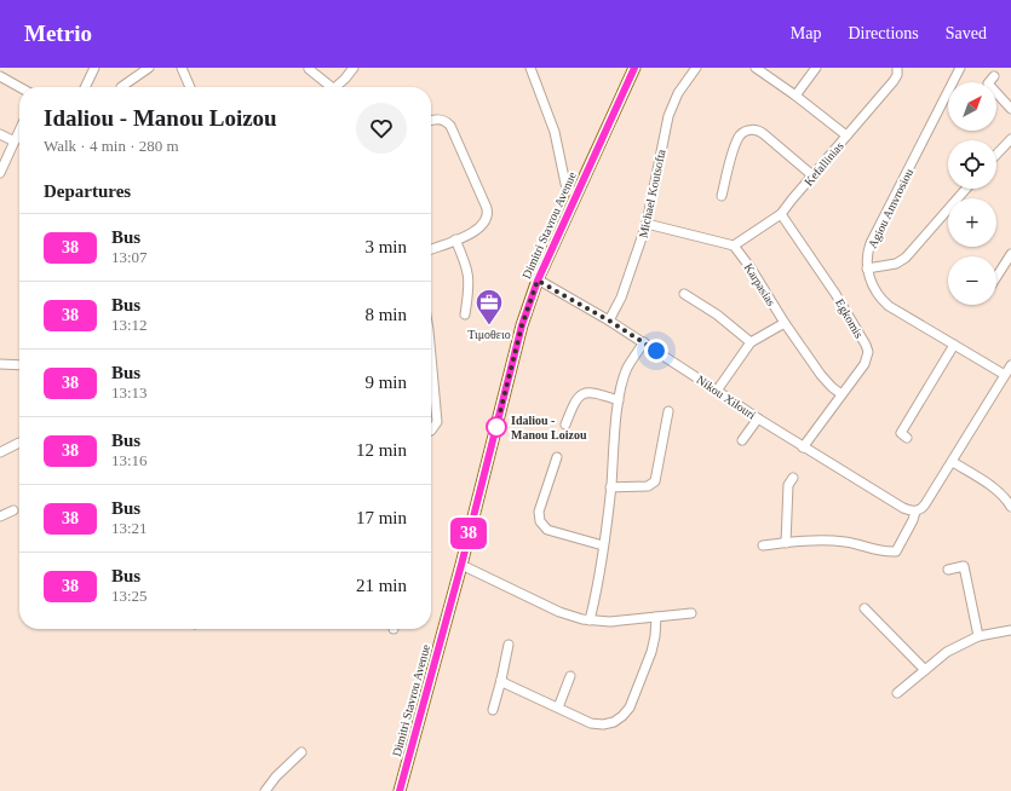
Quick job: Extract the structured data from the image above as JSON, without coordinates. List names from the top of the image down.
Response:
{
  "streets": {
    "main road": ["Dimitri Stavrou Avenue"],
    "street": [
      "Kefallinias",
      "Michael Koutsofta",
      "Agiou Amvrosiou",
      "Karpasias",
      "Egkomis",
      "Nikou Xilouri"
    ]
  },
  "crossings": [
    ["Kefallinias", "Karpasias"],
    ["Kefallinias", "Egkomis"],
    ["Michael Koutsofta", "Nikou Xilouri"],
    ["Dimitri Stavrou Avenue", "Nikou Xilouri"],
    ["Karpasias", "Egkomis"],
    ["Egkomis", "Nikou Xilouri"]
  ],
  "places": {
    "office": ["Τιμοθειο"],
    "other": ["Idaliou - Manou Loizou"]
  },
  "lines": ["bus line 38"],
  "north": "top right",
  "page": {
    "header": "Metrio",
    "nav": ["Map", "Directions", "Saved"],
    "on_map": "38",
    "map_buttons": ["+", "−"],
    "heading": [
      ["Idaliou - Manou Loizou", "Walk · 4 min · 280 m"],
      "Departures"
    ],
    "list": [
      {
        "mark": "38",
        "name": "Bus",
        "note": "13:07",
        "value": "3 min"
      },
      {
        "mark": "38",
        "name": "Bus",
        "note": "13:12",
        "value": "8 min"
      },
      {
        "mark": "38",
        "name": "Bus",
        "note": "13:13",
        "value": "9 min"
      },
      {
        "mark": "38",
        "name": "Bus",
        "note": "13:16",
        "value": "12 min"
      },
      {
        "mark": "38",
        "name": "Bus",
        "note": "13:21",
        "value": "17 min"
      },
      {
        "mark": "38",
        "name": "Bus",
        "note": "13:25",
        "value": "21 min"
      }
    ]
  }
}
